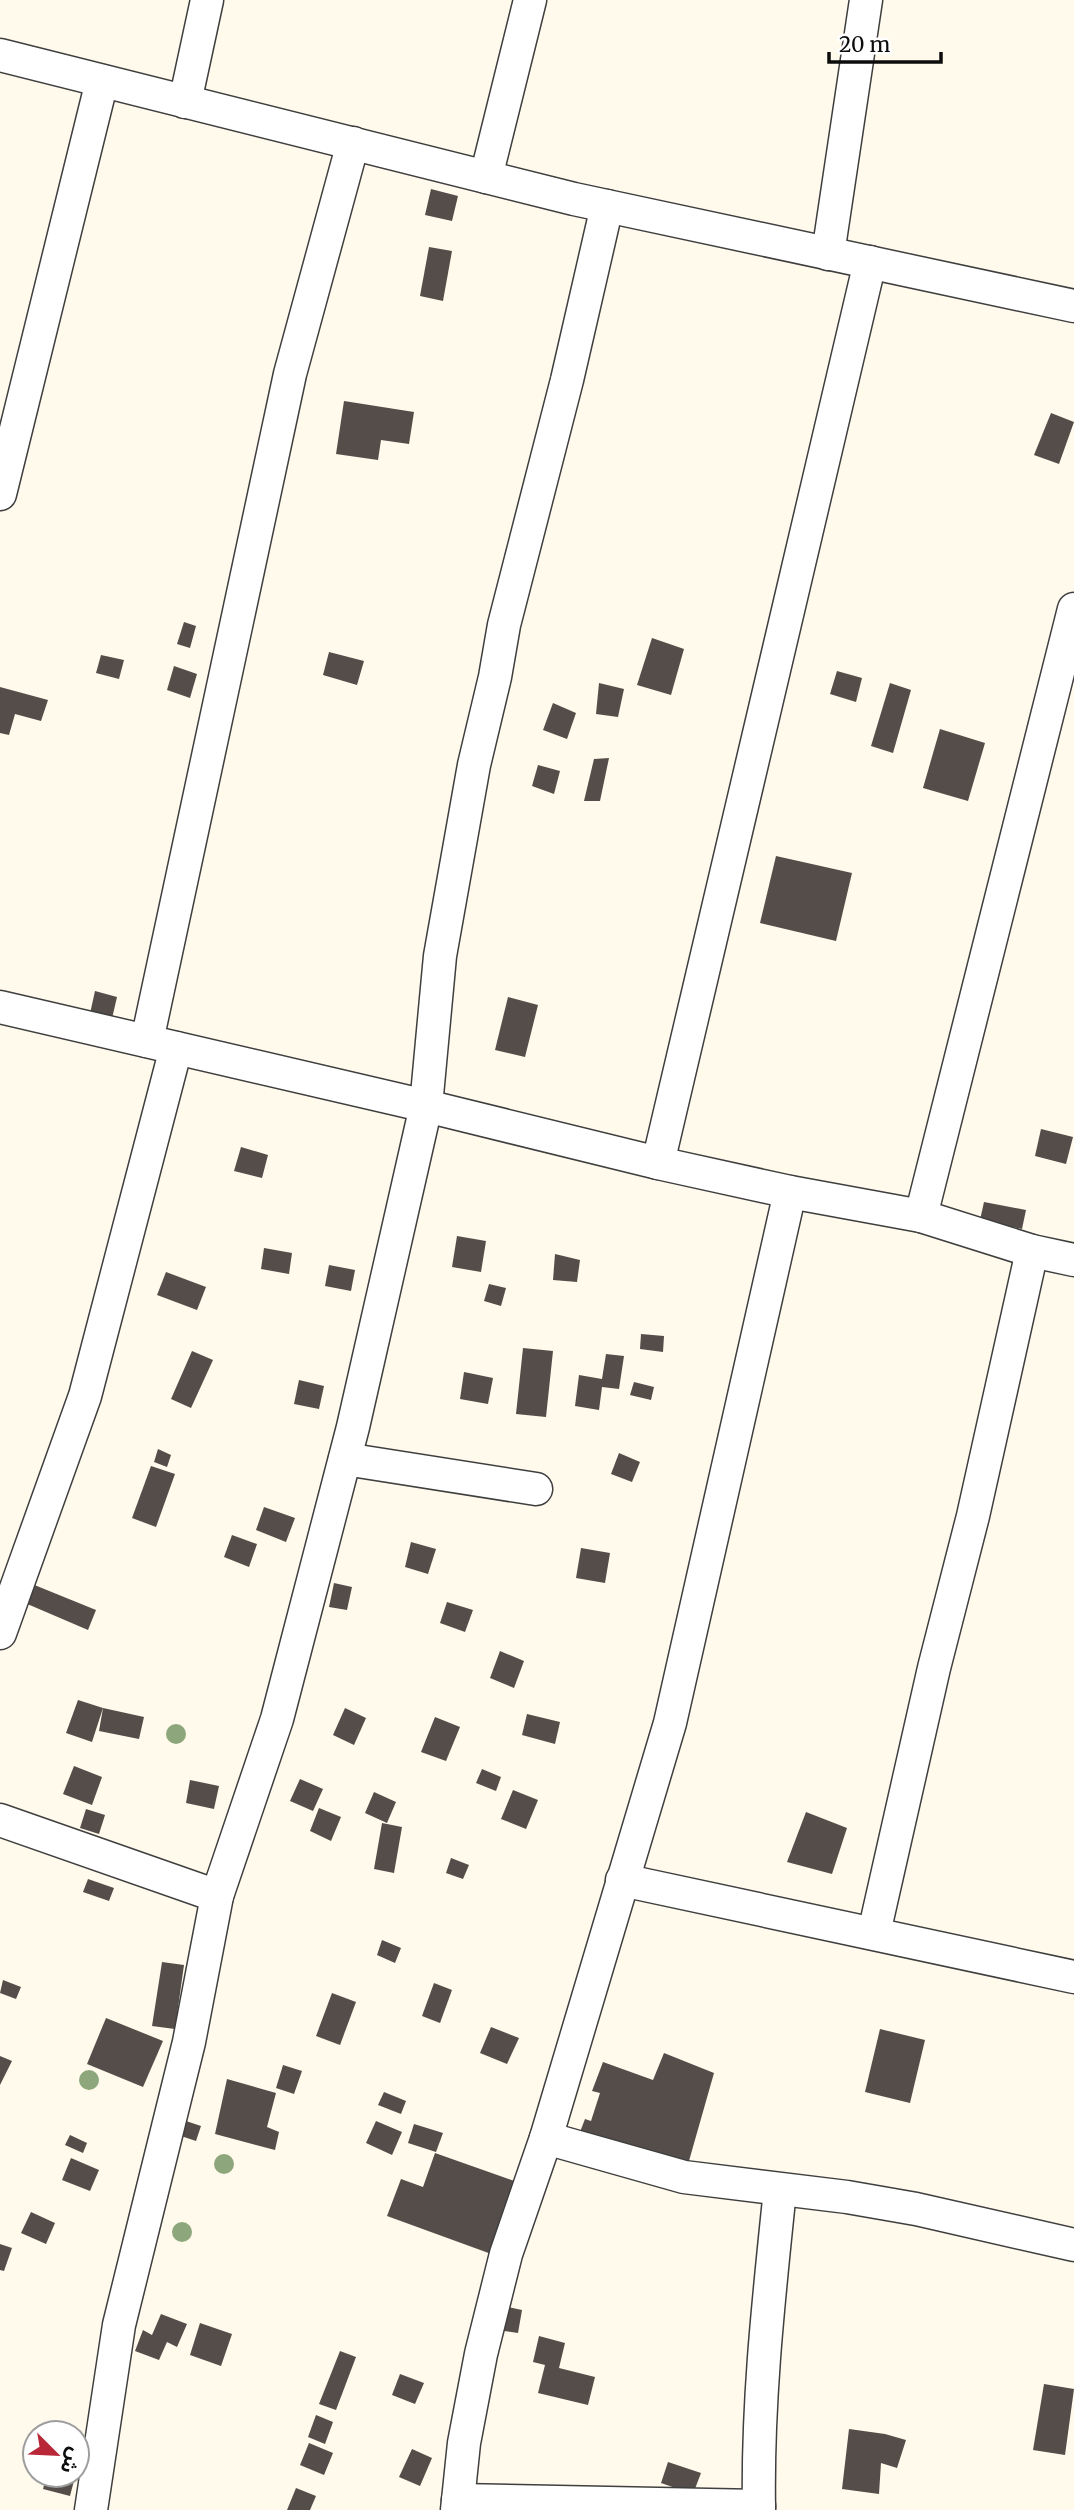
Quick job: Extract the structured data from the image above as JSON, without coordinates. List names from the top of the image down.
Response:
{
  "scale_bar": "20 m",
  "north": "bottom right"
}
